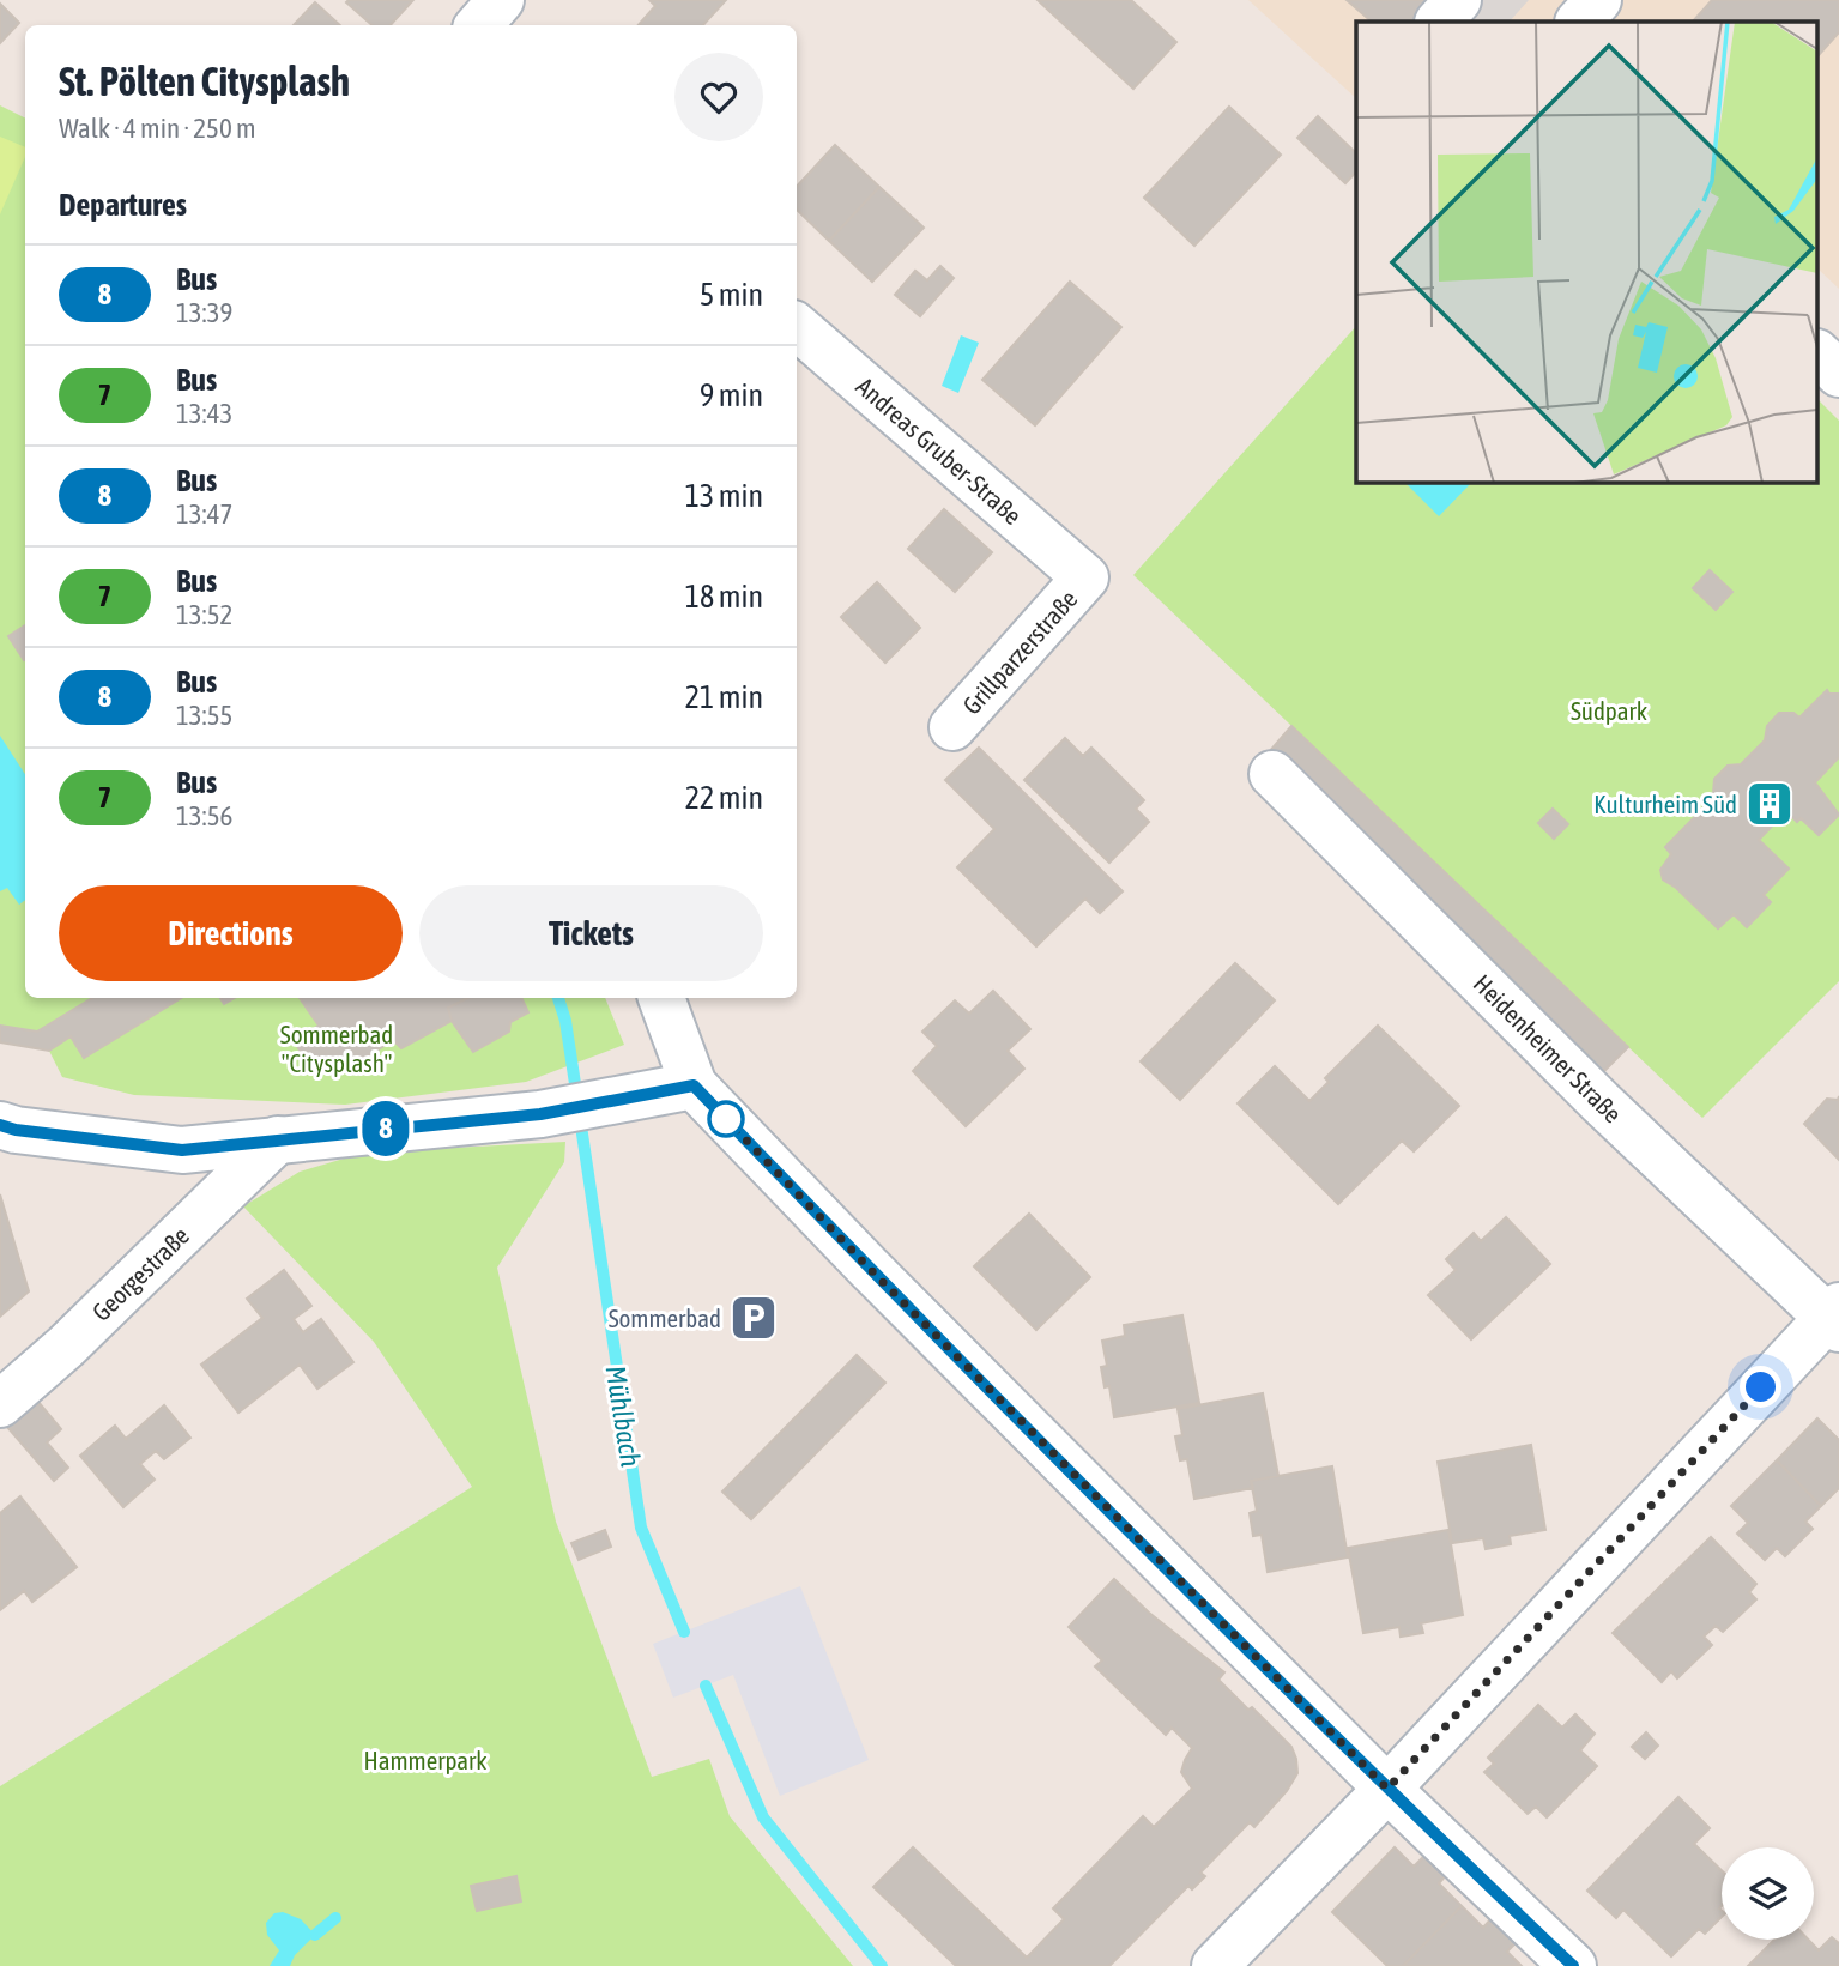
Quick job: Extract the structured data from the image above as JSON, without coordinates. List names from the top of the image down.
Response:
{
  "streets": {
    "street": [
      "Andreas Gruber-Straße",
      "Grillparzerstraße",
      "Heidenheimer Straße",
      "Georgestraße"
    ]
  },
  "crossings": [
    ["Andreas Gruber-Straße", "Grillparzerstraße"]
  ],
  "water": ["Mühlbach"],
  "parks": ["Südpark", "Sommerbad \"Citysplash\"", "Hammerpark"],
  "places": {
    "building": ["Kulturheim Süd"],
    "parking": ["Sommerbad"]
  },
  "lines": ["bus line 8"],
  "page": {
    "on_map": "8",
    "heading": [
      ["St. Pölten Citysplash", "Walk · 4 min · 250 m"],
      "Departures"
    ],
    "list": [
      {
        "mark": "8",
        "name": "Bus",
        "note": "13:39",
        "value": "5 min"
      },
      {
        "mark": "7",
        "name": "Bus",
        "note": "13:43",
        "value": "9 min"
      },
      {
        "mark": "8",
        "name": "Bus",
        "note": "13:47",
        "value": "13 min"
      },
      {
        "mark": "7",
        "name": "Bus",
        "note": "13:52",
        "value": "18 min"
      },
      {
        "mark": "8",
        "name": "Bus",
        "note": "13:55",
        "value": "21 min"
      },
      {
        "mark": "7",
        "name": "Bus",
        "note": "13:56",
        "value": "22 min"
      }
    ],
    "buttons": ["Directions", "Tickets"]
  }
}
